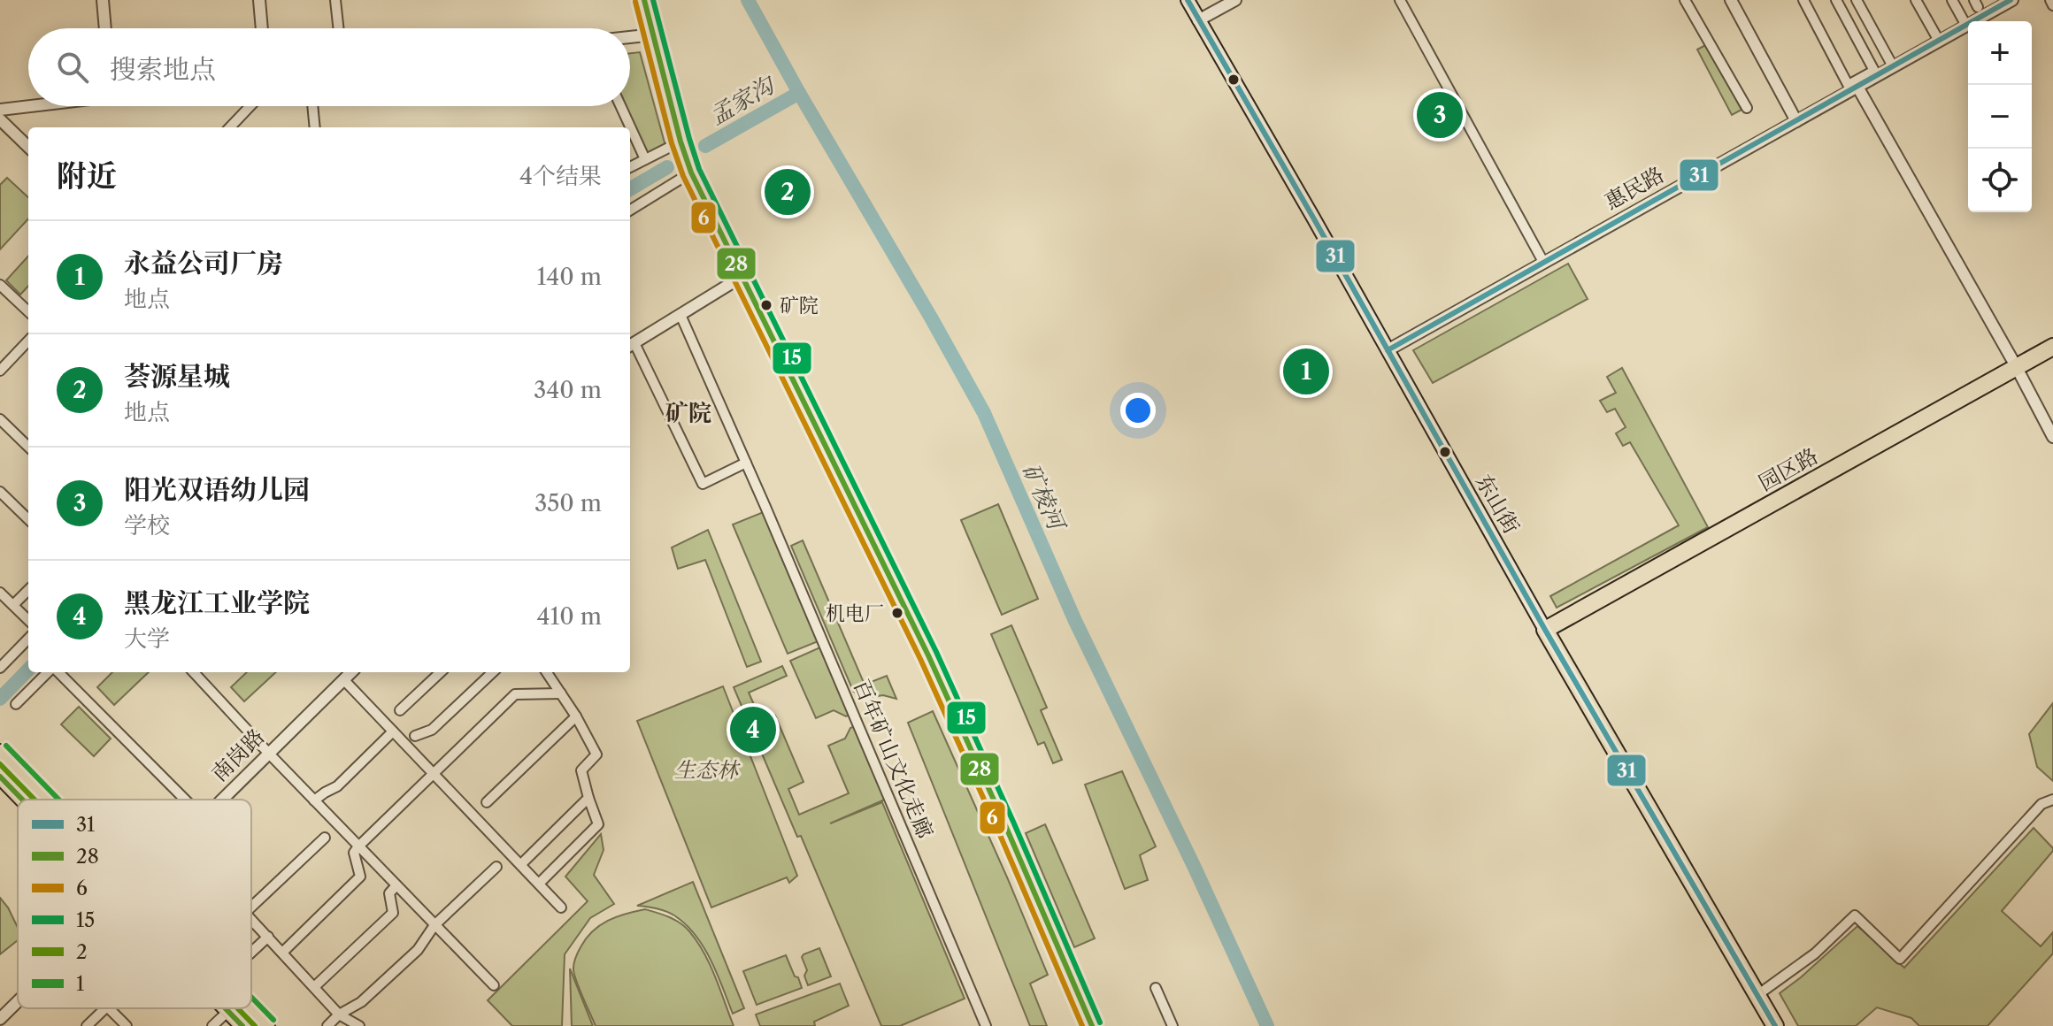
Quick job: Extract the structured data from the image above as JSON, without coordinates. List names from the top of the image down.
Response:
{
  "streets": {
    "highway": ["园区路", "东山街"],
    "street": ["惠民路", "南岗路", "百年矿山文化走廊"]
  },
  "crossings": [
    ["惠民路", "东山街"],
    ["园区路", "东山街"]
  ],
  "districts": ["矿院"],
  "water": ["孟家沟", "矿棱河"],
  "parks": ["生态林"],
  "places": ["矿院", "机电厂"],
  "lines": [
    "transit line 31",
    "transit line 28",
    "transit line 15",
    "transit line 6",
    "transit line 1",
    "transit line 2"
  ],
  "legend": [
    "31",
    "28",
    "6",
    "15",
    "2",
    "1"
  ],
  "page": {
    "map_buttons": ["+", "−"],
    "search": "搜索地点",
    "pins": [
      "3",
      "2",
      "1",
      "4"
    ],
    "heading": ["附近", "4个结果"],
    "list": [
      {
        "mark": "1",
        "name": "永益公司厂房",
        "note": "地点",
        "value": "140 m"
      },
      {
        "mark": "2",
        "name": "荟源星城",
        "note": "地点",
        "value": "340 m"
      },
      {
        "mark": "3",
        "name": "阳光双语幼儿园",
        "note": "学校",
        "value": "350 m"
      },
      {
        "mark": "4",
        "name": "黑龙江工业学院",
        "note": "大学",
        "value": "410 m"
      }
    ]
  }
}
